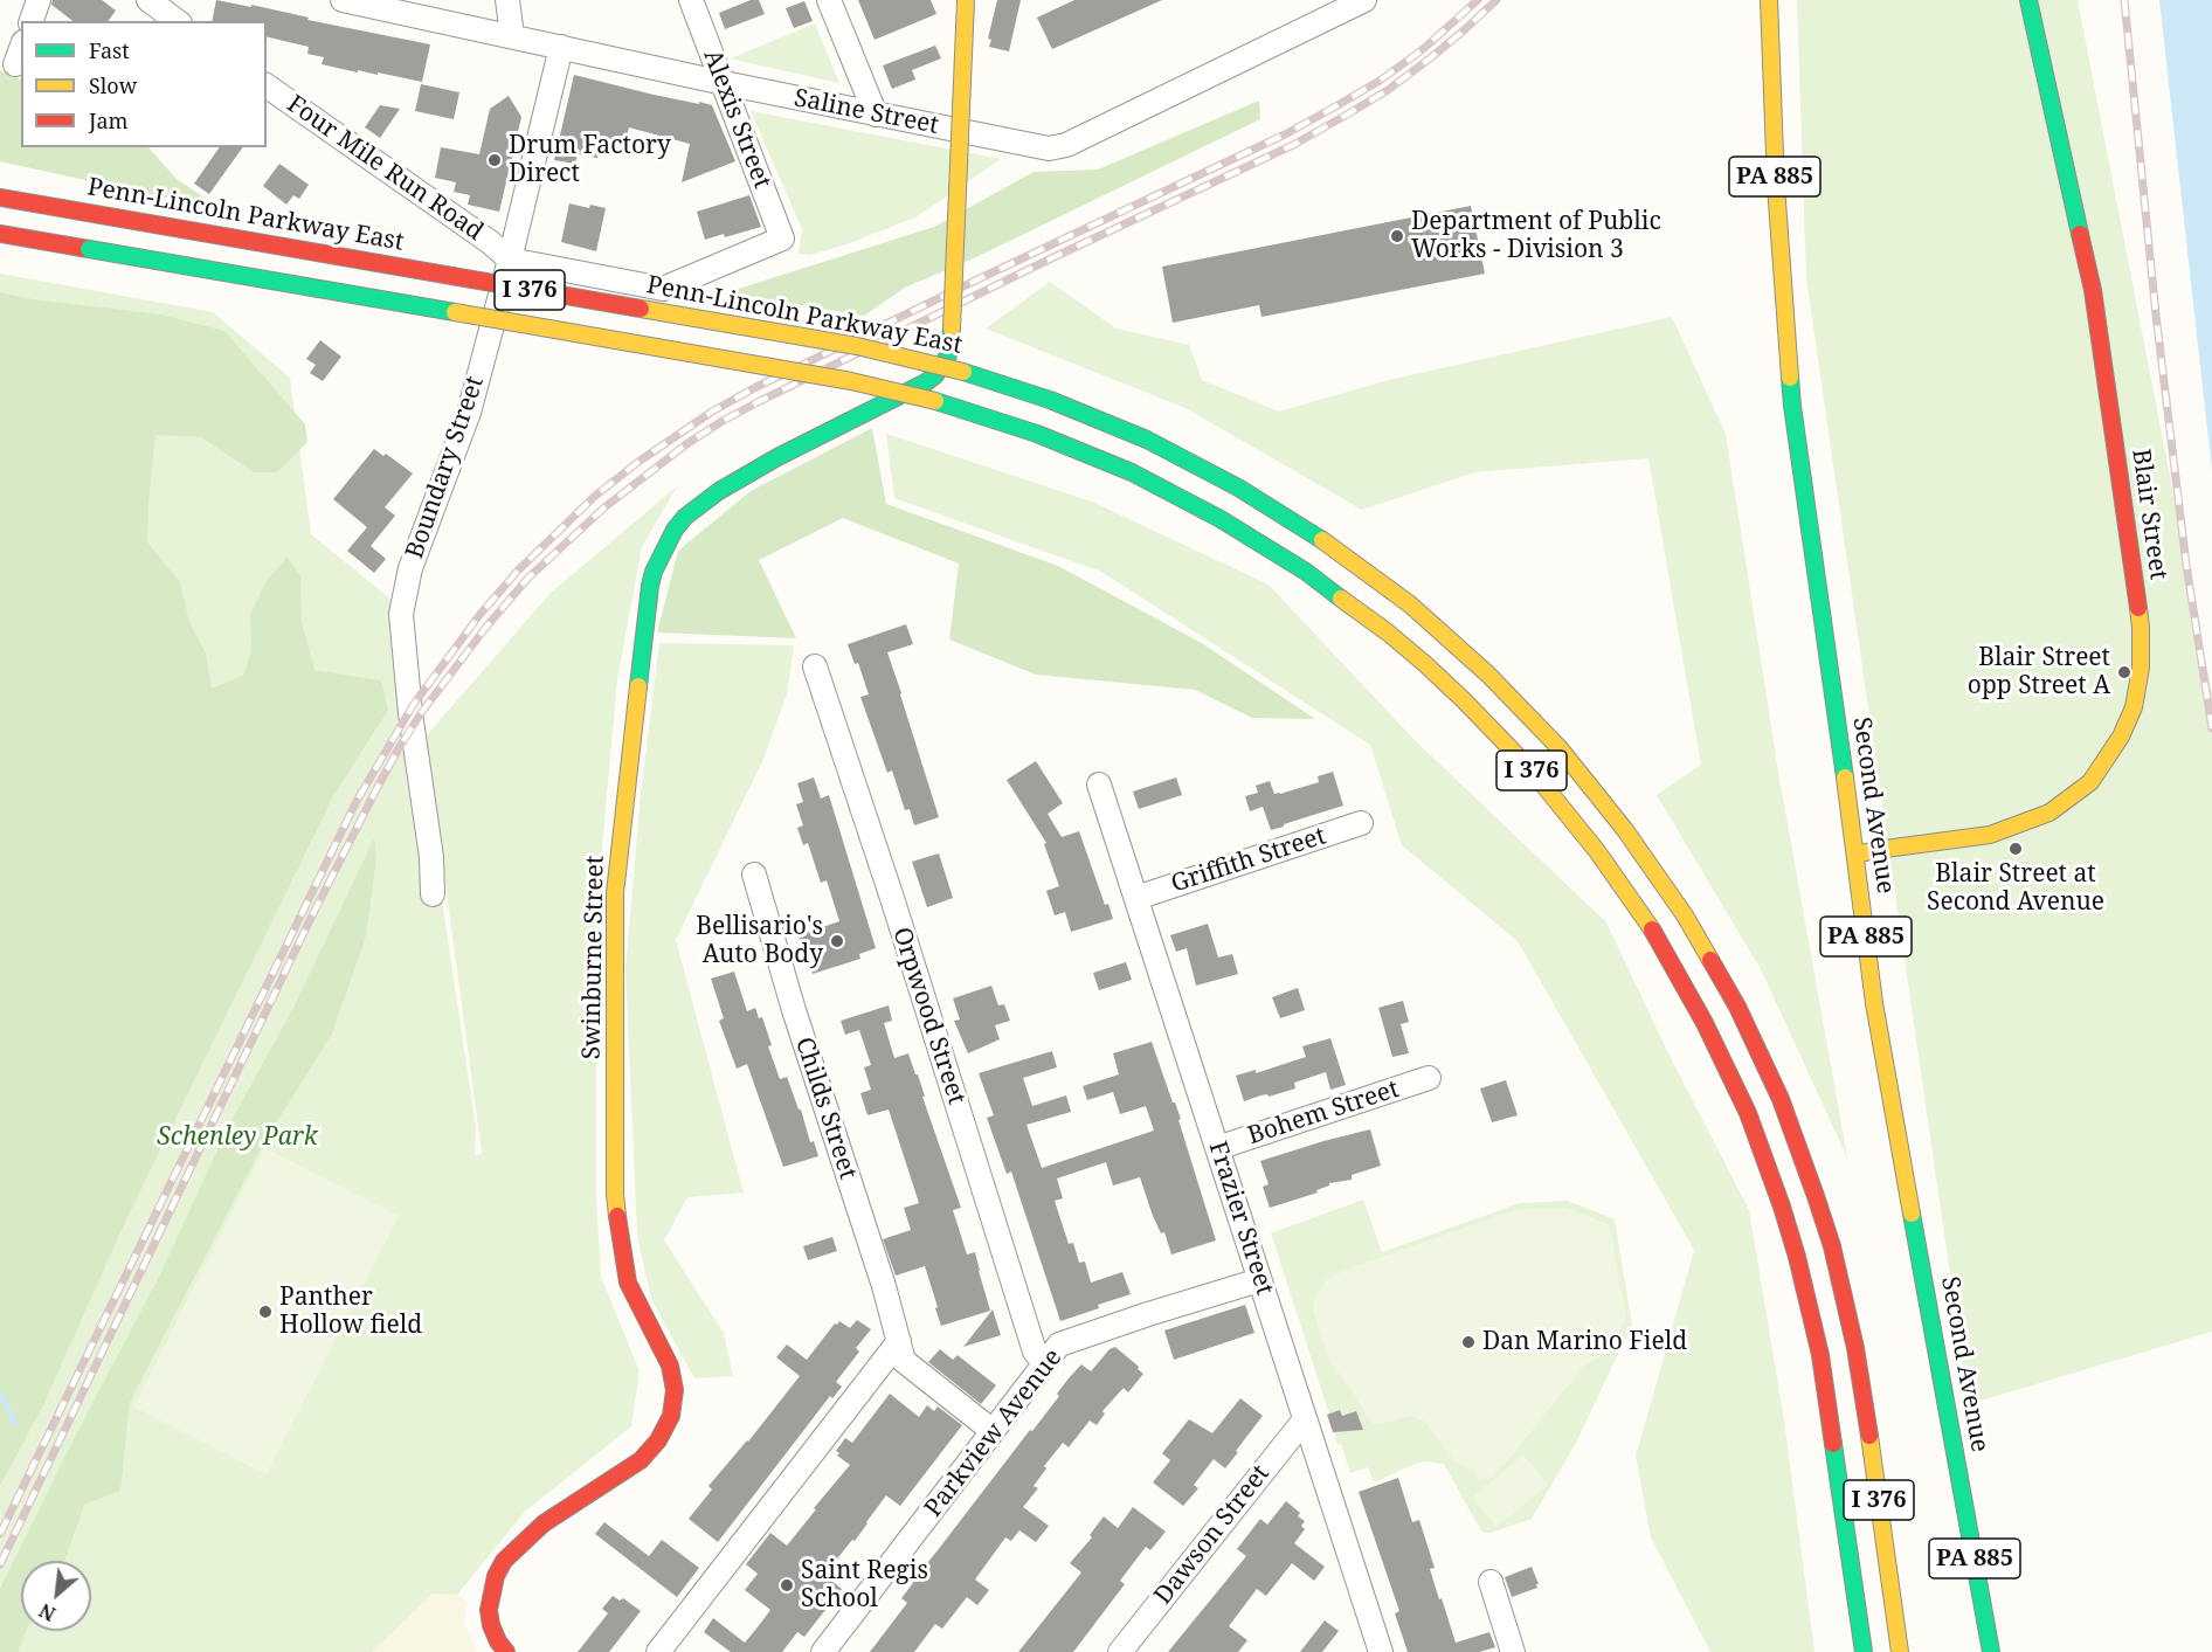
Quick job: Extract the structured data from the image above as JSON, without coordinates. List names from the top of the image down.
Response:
{
  "streets": {
    "main road": [
      "PA 885",
      "Penn-Lincoln Parkway East",
      "I 376",
      "Blair Street",
      "Second Avenue",
      "Swinburne Street"
    ],
    "street": [
      "Saline Street",
      "Alexis Street",
      "Four Mile Run Road",
      "Boundary Street",
      "Griffith Street",
      "Orpwood Street",
      "Childs Street",
      "Bohem Street",
      "Frazier Street",
      "Parkview Avenue",
      "Dawson Street"
    ]
  },
  "crossings": [
    ["Saline Street", "Alexis Street"],
    ["Saline Street", "Boundary Street"],
    ["Alexis Street", "Four Mile Run Road"],
    ["Four Mile Run Road", "Boundary Street"],
    ["Blair Street", "Second Avenue"],
    ["Griffith Street", "Frazier Street"],
    ["Orpwood Street", "Parkview Avenue"],
    ["Childs Street", "Parkview Avenue"],
    ["Bohem Street", "Frazier Street"],
    ["Frazier Street", "Parkview Avenue"],
    ["Frazier Street", "Dawson Street"]
  ],
  "parks": ["Schenley Park"],
  "places": [
    "Drum Factory Direct",
    "Department of Public Works - Division 3",
    "Blair Street opp Street A",
    "Blair Street at Second Avenue",
    "Bellisario's Auto Body",
    "Panther Hollow field",
    "Dan Marino Field",
    "Saint Regis School"
  ],
  "legend": ["Fast", "Slow", "Jam"],
  "north": "bottom left"
}
